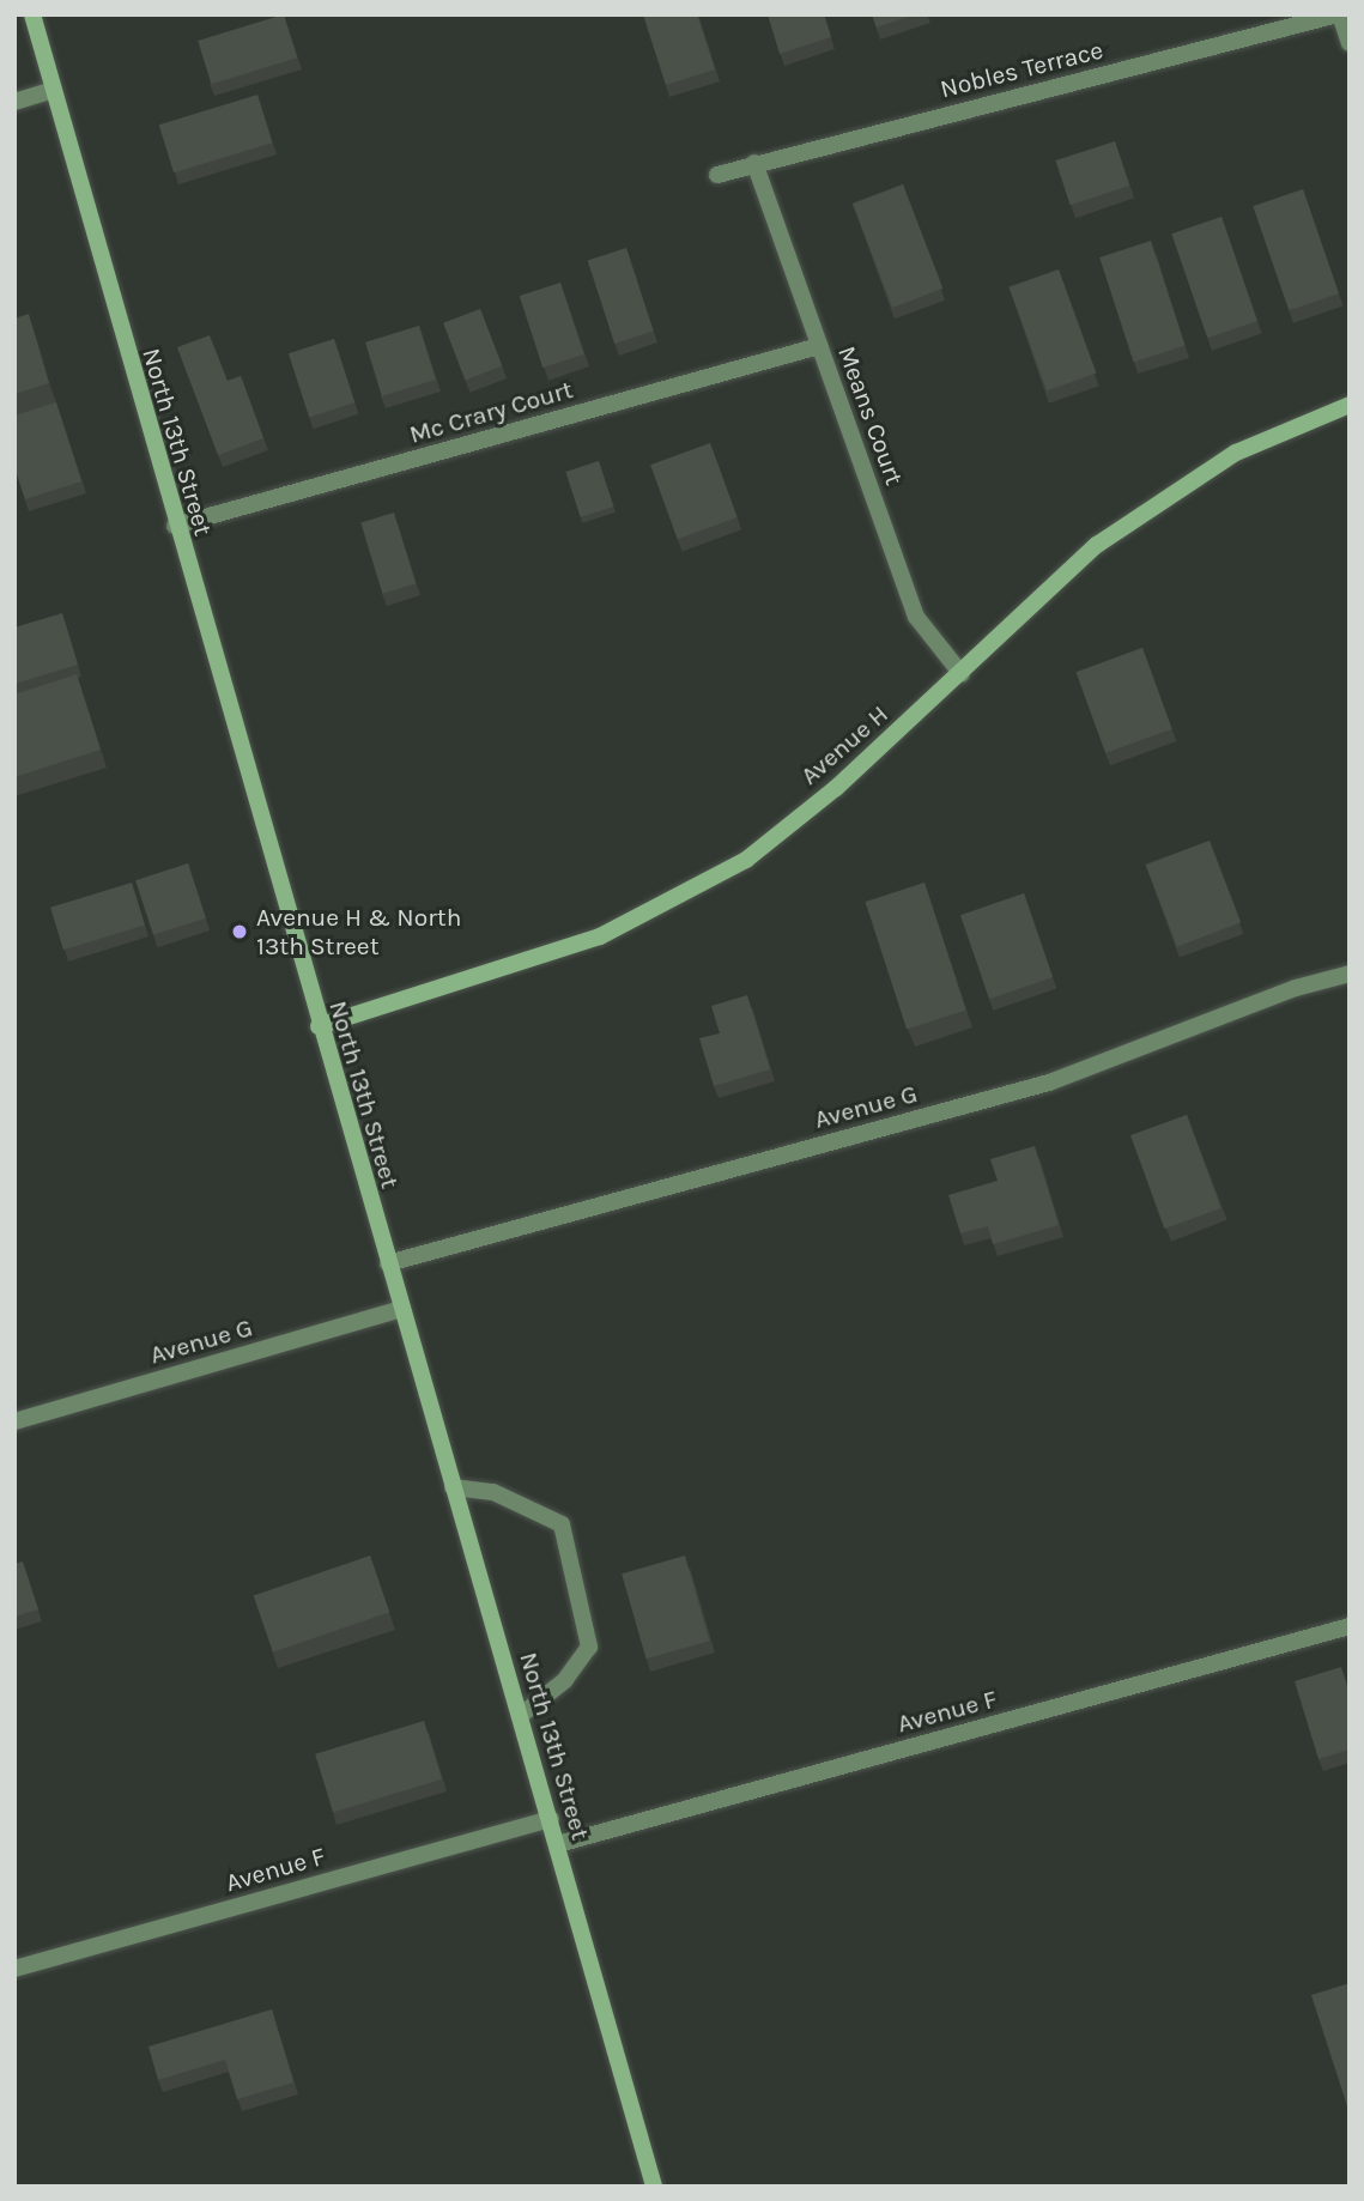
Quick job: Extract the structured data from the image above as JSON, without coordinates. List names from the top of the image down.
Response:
{
  "streets": {
    "street": [
      "Nobles Terrace",
      "Mc Crary Court",
      "Means Court",
      "North 13th Street",
      "Avenue H",
      "Avenue G",
      "Avenue F"
    ]
  },
  "crossings": [
    ["Nobles Terrace", "Means Court"],
    ["Mc Crary Court", "Means Court"],
    ["Mc Crary Court", "North 13th Street"],
    ["Means Court", "Avenue H"],
    ["North 13th Street", "Avenue H"],
    ["North 13th Street", "Avenue G"],
    ["North 13th Street", "Avenue F"]
  ],
  "places": ["Avenue H & North 13th Street"]
}
